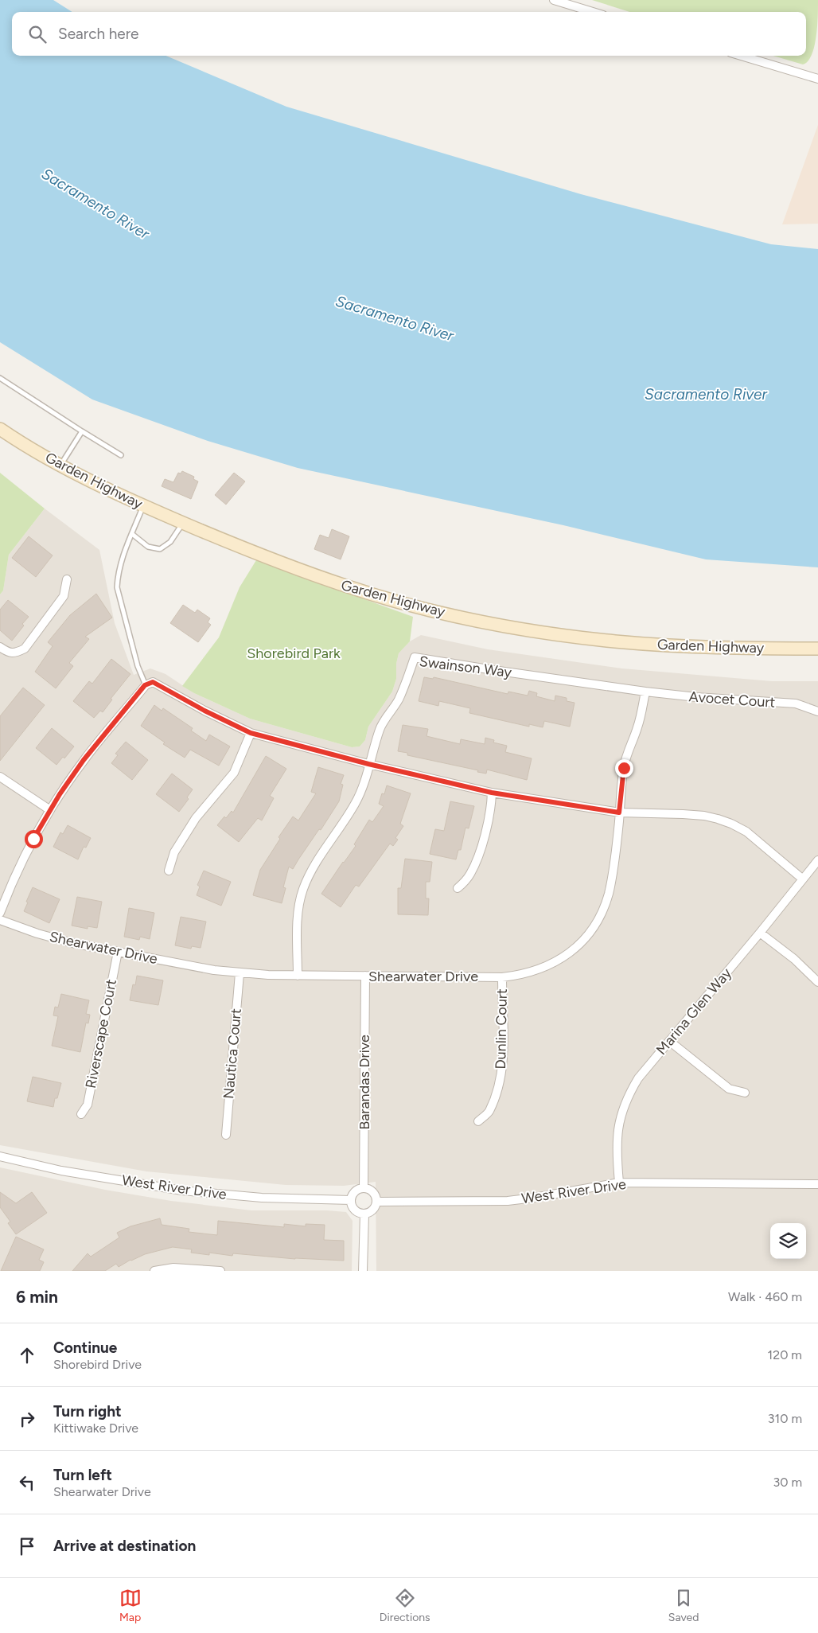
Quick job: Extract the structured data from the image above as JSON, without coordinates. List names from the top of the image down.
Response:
{
  "streets": {
    "main road": ["Garden Highway"],
    "street": [
      "Swainson Way",
      "Avocet Court",
      "Shearwater Drive",
      "Marina Glen Way",
      "Dunlin Court",
      "Riverscape Court",
      "Nautica Court",
      "Barandas Drive",
      "West River Drive"
    ]
  },
  "crossings": [
    ["Swainson Way", "Avocet Court"],
    ["Swainson Way", "Shearwater Drive"],
    ["Avocet Court", "Shearwater Drive"],
    ["Shearwater Drive", "Dunlin Court"],
    ["Shearwater Drive", "Riverscape Court"],
    ["Shearwater Drive", "Nautica Court"],
    ["Shearwater Drive", "Barandas Drive"],
    ["Marina Glen Way", "West River Drive"],
    ["Barandas Drive", "West River Drive"]
  ],
  "water": ["Sacramento River"],
  "parks": ["Shorebird Park"],
  "page": {
    "search": "Search here",
    "heading": ["6 min", "Walk · 460 m"],
    "list": [
      ["Continue", "Shorebird Drive", "120 m"],
      ["Turn right", "Kittiwake Drive", "310 m"],
      ["Turn left", "Shearwater Drive", "30 m"],
      "Arrive at destination"
    ],
    "nav": ["Map", "Directions", "Saved"]
  }
}
